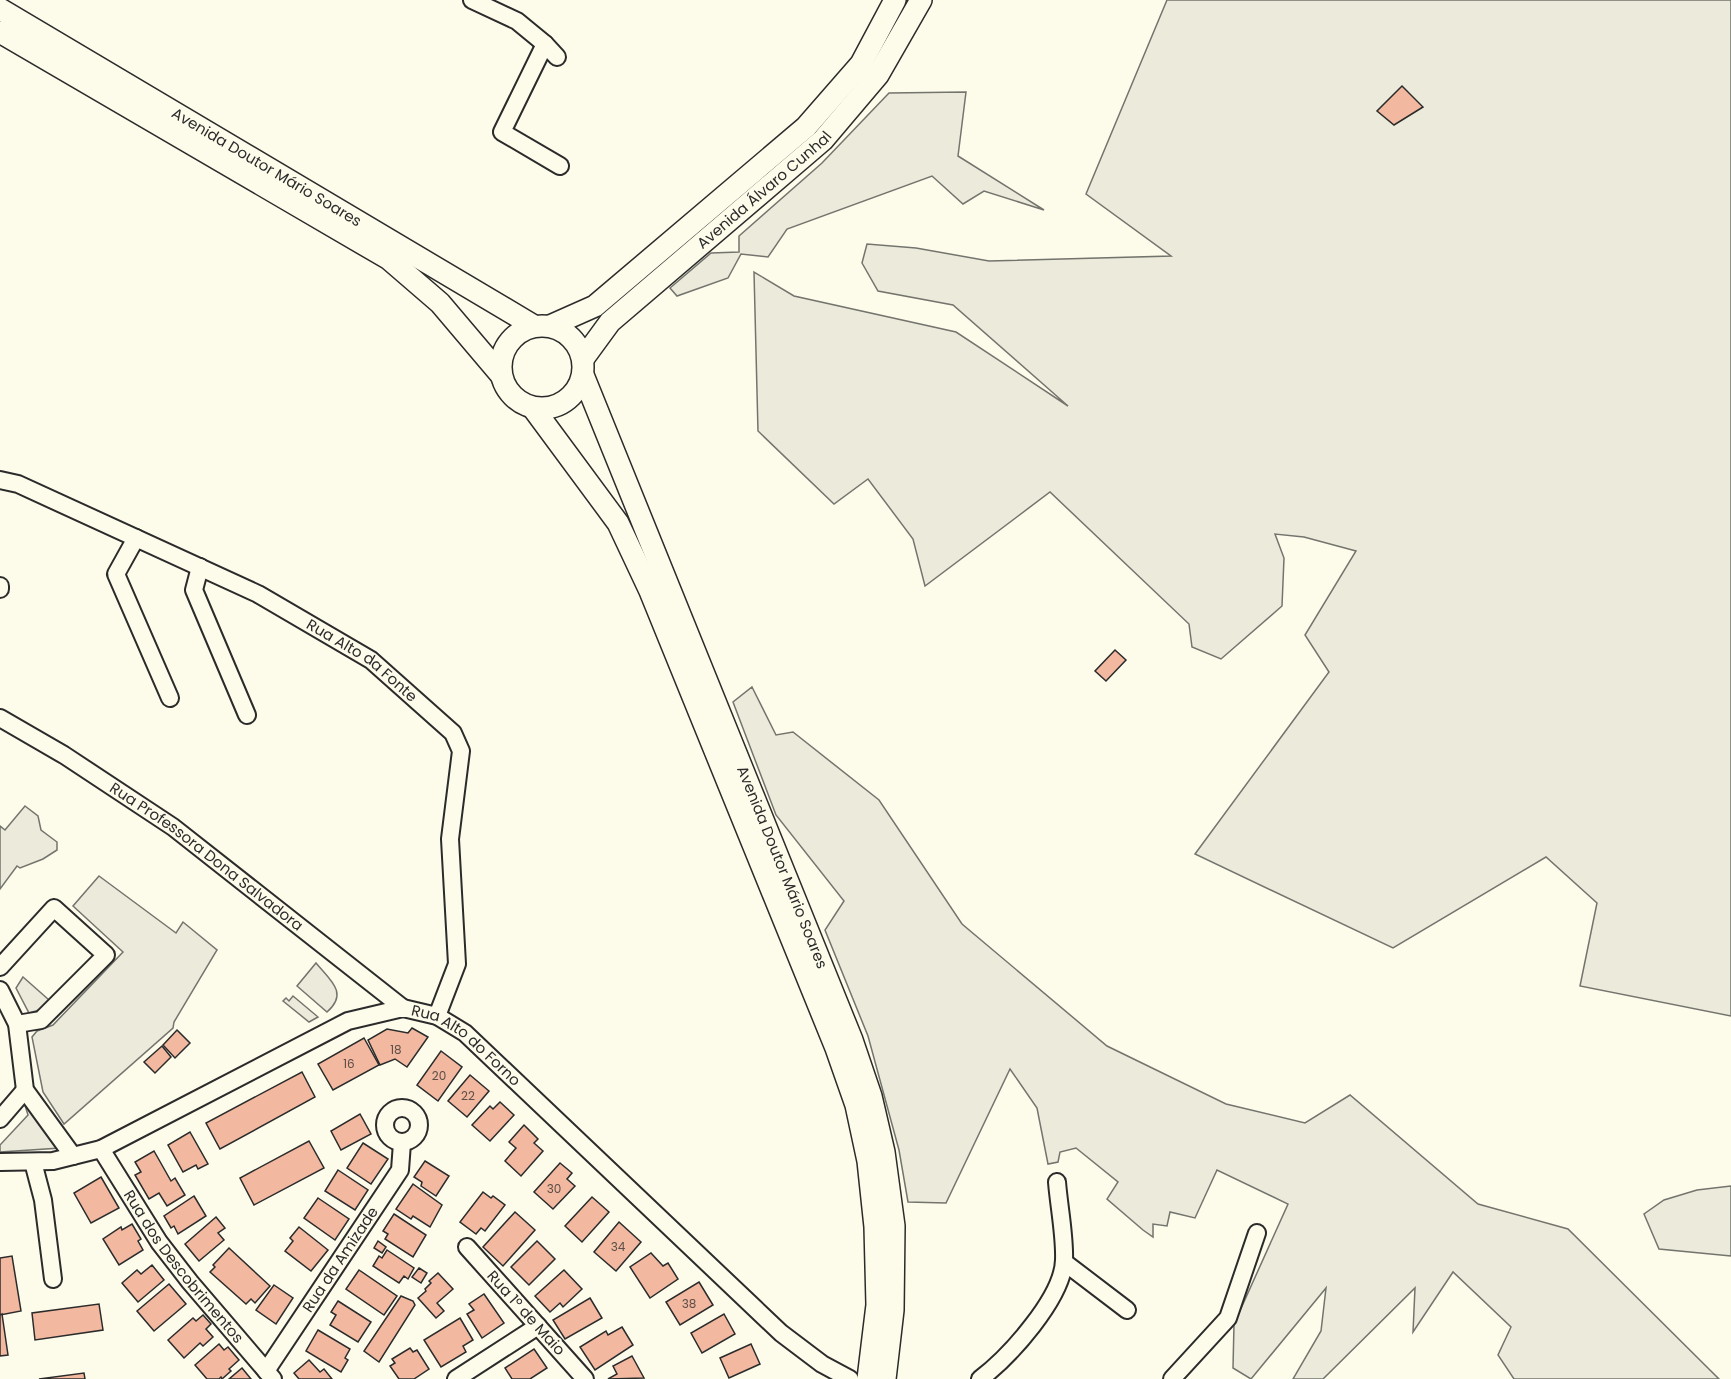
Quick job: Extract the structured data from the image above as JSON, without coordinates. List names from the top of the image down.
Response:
{
  "streets": {
    "main road": ["Avenida Doutor Mário Soares", "Avenida Álvaro Cunhal"],
    "street": [
      "Rua Alto da Fonte",
      "Rua Professora Dona Salvadora",
      "Rua Alto do Forno",
      "Rua da Amizade",
      "Rua dos Descobrimentos",
      "Rua 1º de Maio"
    ]
  },
  "crossings": [
    ["Avenida Doutor Mário Soares", "Avenida Álvaro Cunhal"],
    ["Rua Alto da Fonte", "Rua Alto do Forno"],
    ["Rua Professora Dona Salvadora", "Rua Alto do Forno"],
    ["Rua Alto do Forno", "Rua dos Descobrimentos"],
    ["Rua da Amizade", "Rua dos Descobrimentos"]
  ],
  "house_numbers": [
    "18",
    "16",
    "20",
    "22",
    "30",
    "34",
    "38"
  ]
}
